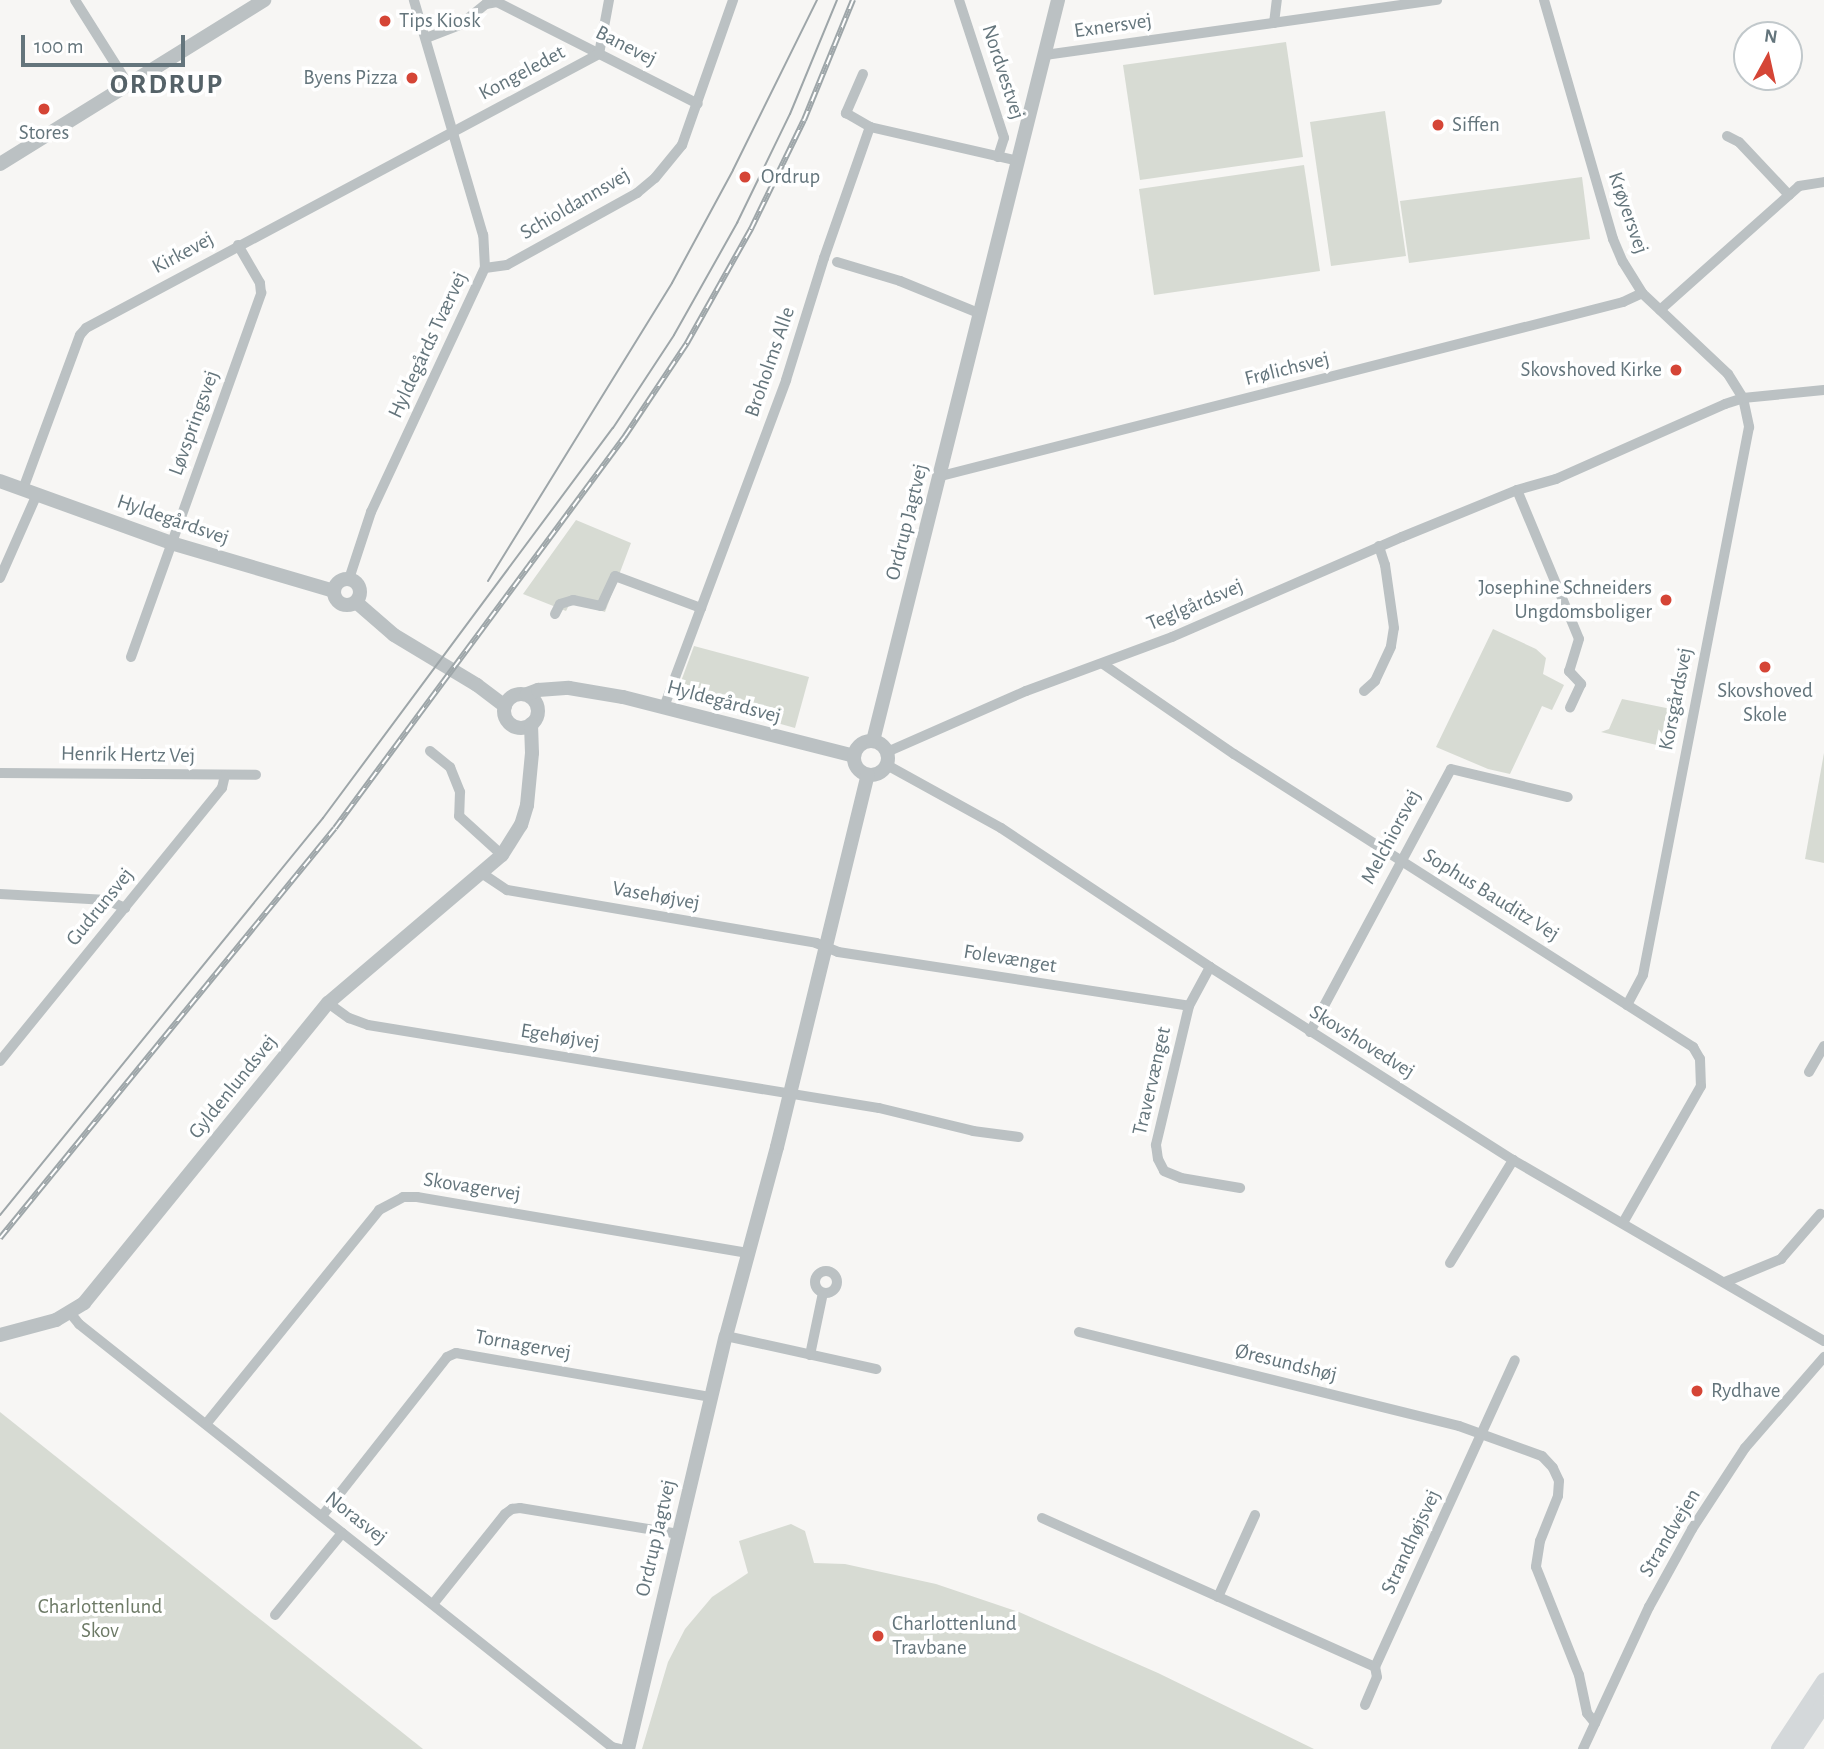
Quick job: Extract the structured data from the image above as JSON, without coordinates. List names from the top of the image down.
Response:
{
  "streets": {
    "street": [
      "Exnersvej",
      "Banevej",
      "Nordvestvej",
      "Kongeledet",
      "Schioldannsvej",
      "Krøyersvej",
      "Kirkevej",
      "Hyldegårds Tværvej",
      "Broholms Alle",
      "Frølichsvej",
      "Løvspringsvej",
      "Hyldegårdsvej",
      "Ordrup Jagtvej",
      "Teglgårdsvej",
      "Korsgårdsvej",
      "Henrik Hertz Vej",
      "Melchiorsvej",
      "Sophus Bauditz Vej",
      "Vasehøjvej",
      "Gudrunsvej",
      "Folevænget",
      "Egehøjvej",
      "Skovshovedvej",
      "Travervænget",
      "Gyldenlundsvej",
      "Skovagervej",
      "Tornagervej",
      "Øresundshøj",
      "Norasvej",
      "Strandvejen",
      "Strandhøjsvej"
    ]
  },
  "crossings": [
    ["Exnersvej", "Ordrup Jagtvej"],
    ["Banevej", "Kongeledet"],
    ["Banevej", "Schioldannsvej"],
    ["Banevej", "Hyldegårds Tværvej"],
    ["Kongeledet", "Kirkevej"],
    ["Kongeledet", "Hyldegårds Tværvej"],
    ["Schioldannsvej", "Hyldegårds Tværvej"],
    ["Krøyersvej", "Frølichsvej"],
    ["Krøyersvej", "Teglgårdsvej"],
    ["Krøyersvej", "Korsgårdsvej"],
    ["Kirkevej", "Hyldegårds Tværvej"],
    ["Kirkevej", "Løvspringsvej"],
    ["Kirkevej", "Hyldegårdsvej"],
    ["Hyldegårds Tværvej", "Hyldegårdsvej"],
    ["Broholms Alle", "Hyldegårdsvej"],
    ["Frølichsvej", "Ordrup Jagtvej"],
    ["Løvspringsvej", "Hyldegårdsvej"],
    ["Hyldegårdsvej", "Ordrup Jagtvej"],
    ["Hyldegårdsvej", "Teglgårdsvej"],
    ["Hyldegårdsvej", "Skovshovedvej"],
    ["Ordrup Jagtvej", "Teglgårdsvej"],
    ["Ordrup Jagtvej", "Vasehøjvej"],
    ["Ordrup Jagtvej", "Folevænget"],
    ["Ordrup Jagtvej", "Egehøjvej"],
    ["Ordrup Jagtvej", "Skovshovedvej"],
    ["Ordrup Jagtvej", "Skovagervej"],
    ["Ordrup Jagtvej", "Tornagervej"],
    ["Teglgårdsvej", "Korsgårdsvej"],
    ["Teglgårdsvej", "Sophus Bauditz Vej"],
    ["Teglgårdsvej", "Skovshovedvej"],
    ["Korsgårdsvej", "Sophus Bauditz Vej"],
    ["Henrik Hertz Vej", "Gudrunsvej"],
    ["Melchiorsvej", "Sophus Bauditz Vej"],
    ["Melchiorsvej", "Skovshovedvej"],
    ["Sophus Bauditz Vej", "Skovshovedvej"],
    ["Vasehøjvej", "Folevænget"],
    ["Vasehøjvej", "Gyldenlundsvej"],
    ["Folevænget", "Travervænget"],
    ["Egehøjvej", "Gyldenlundsvej"],
    ["Skovshovedvej", "Travervænget"],
    ["Gyldenlundsvej", "Norasvej"],
    ["Skovagervej", "Norasvej"],
    ["Tornagervej", "Norasvej"],
    ["Øresundshøj", "Strandvejen"],
    ["Øresundshøj", "Strandhøjsvej"]
  ],
  "districts": ["ORDRUP"],
  "parks": ["Charlottenlund Skov"],
  "places": [
    "Tips Kiosk",
    "Byens Pizza",
    "Stores",
    "Siffen",
    "Ordrup",
    "Skovshoved Kirke",
    "Josephine Schneiders Ungdomsboliger",
    "Skovshoved Skole",
    "Rydhave",
    "Charlottenlund Travbane"
  ],
  "scale_bar": "100 m",
  "north": "top"
}
